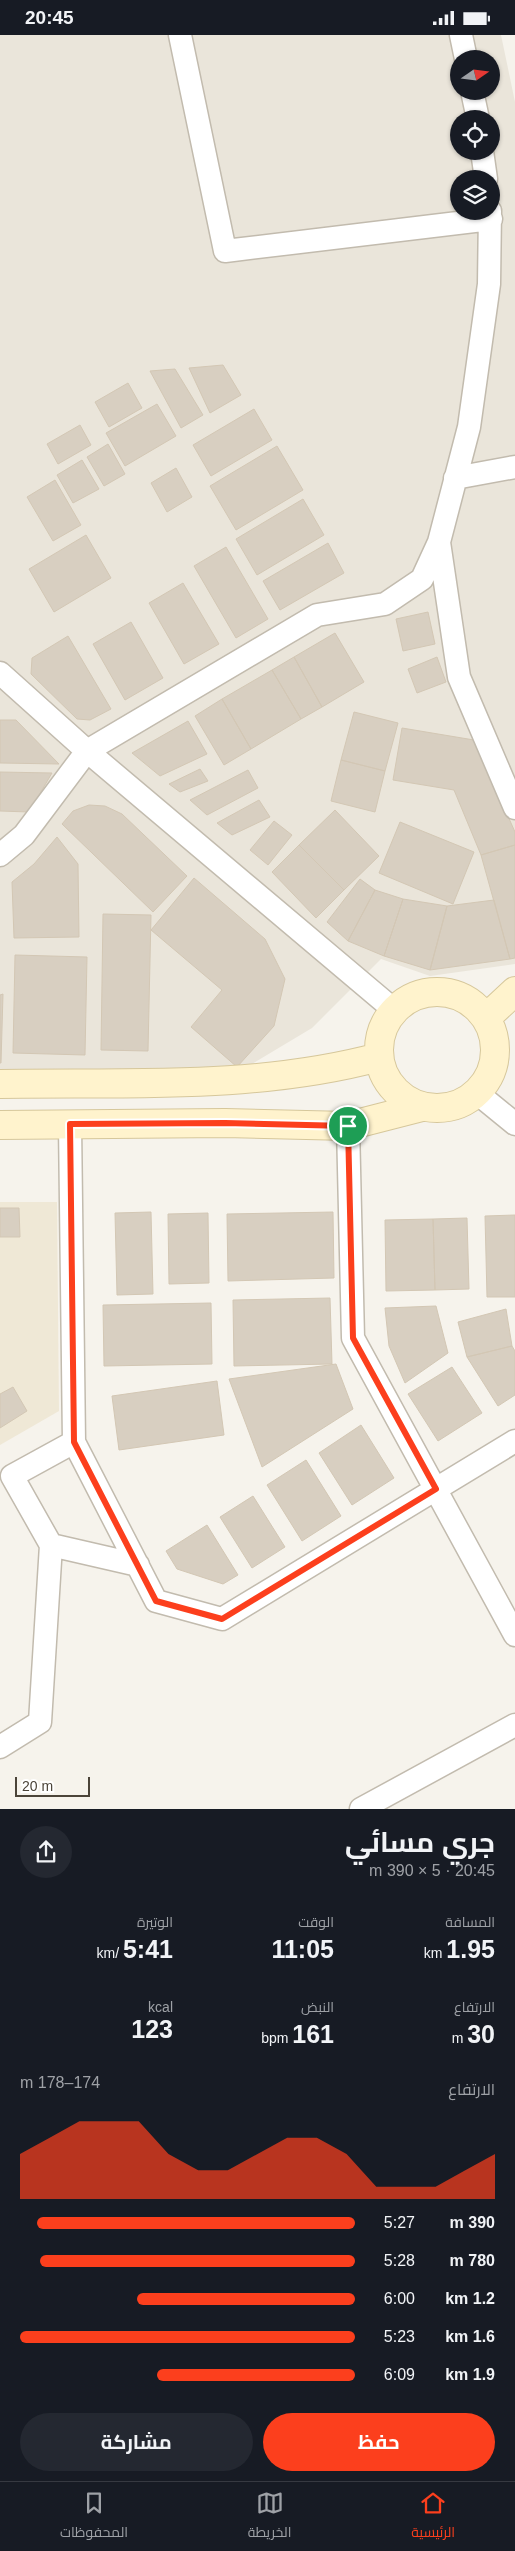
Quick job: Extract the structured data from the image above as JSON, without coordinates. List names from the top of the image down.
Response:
{
  "scale_bar": "20 m",
  "north": "right",
  "page": {
    "status": "20:45",
    "scale": "20 m",
    "heading": ["جري مسائي", "20:45 · 5 × 390 m"],
    "stats": [
      ["المسافة", "1.95 km"],
      ["الوقت", "11:05"],
      ["الوتيرة", "5:41 /km"],
      ["الارتفاع", "30 m"],
      ["النبض", "161 bpm"],
      ["kcal", "123"]
    ],
    "chart": ["الارتفاع", "174–178 m"],
    "list": [
      {
        "name": "390 m",
        "note": "5:27"
      },
      {
        "name": "780 m",
        "note": "5:28"
      },
      {
        "name": "1.2 km",
        "note": "6:00"
      },
      {
        "name": "1.6 km",
        "note": "5:23"
      },
      {
        "name": "1.9 km",
        "note": "6:09"
      }
    ],
    "buttons": ["حفظ", "مشاركة"],
    "tabs": ["الرئيسية", "الخريطة", "المحفوظات"]
  }
}
